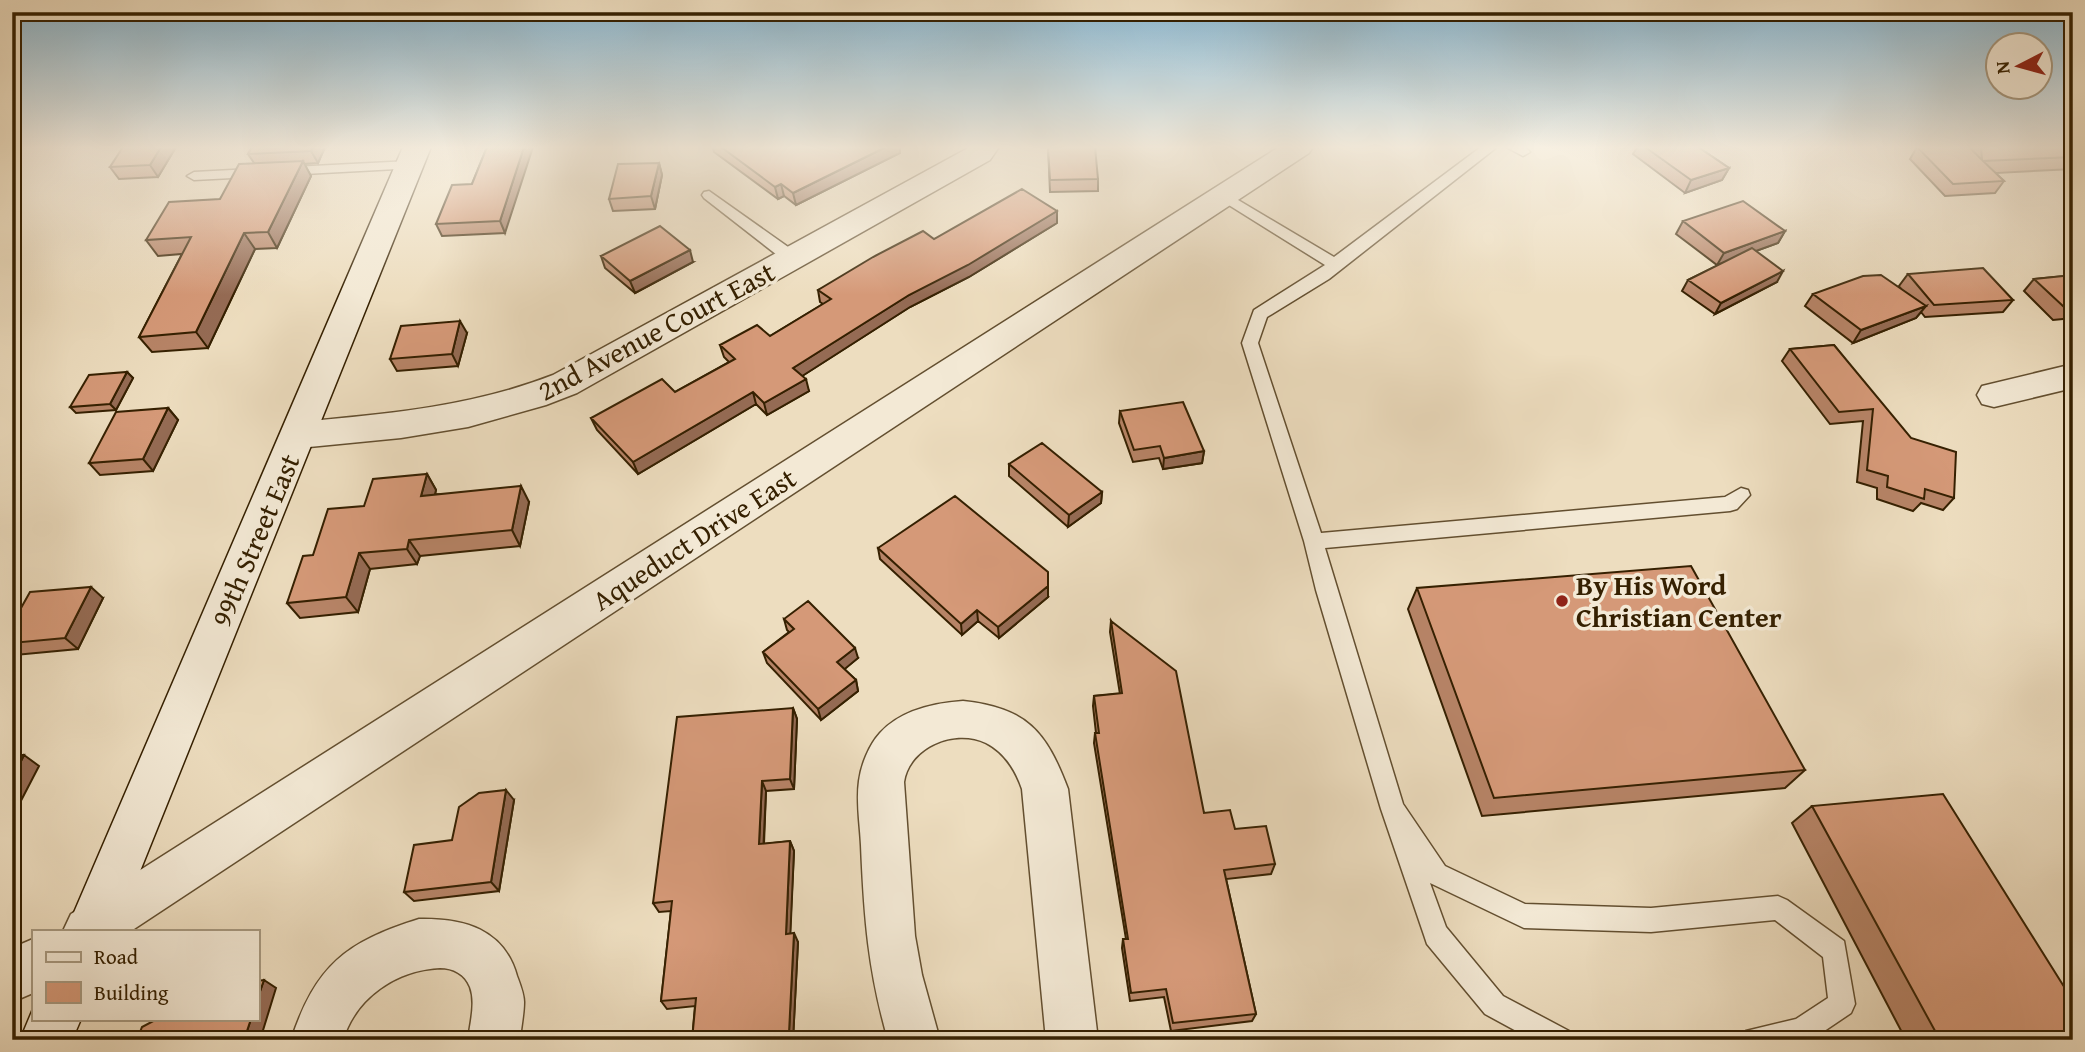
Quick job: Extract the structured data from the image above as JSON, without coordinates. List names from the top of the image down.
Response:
{
  "streets": {
    "street": ["2nd Avenue Court East", "Aqueduct Drive East", "99th Street East"]
  },
  "crossings": [
    ["2nd Avenue Court East", "99th Street East"],
    ["Aqueduct Drive East", "99th Street East"]
  ],
  "places": ["By His Word Christian Center"],
  "legend": ["Road", "Building"],
  "north": "left"
}
